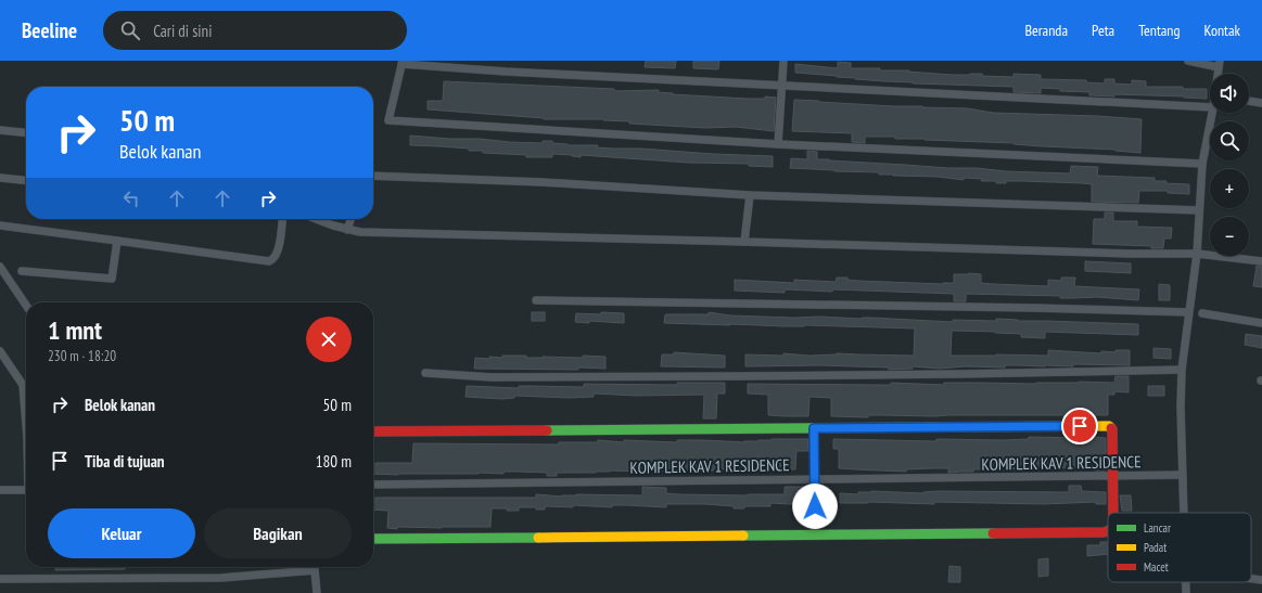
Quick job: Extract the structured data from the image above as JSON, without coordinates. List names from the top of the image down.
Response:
{
  "streets": {
    "street": ["KOMPLEK KAV 1 RESIDENCE"]
  },
  "legend": ["Lancar", "Padat", "Macet"],
  "page": {
    "header": "Beeline",
    "search": "Cari di sini",
    "nav": [
      "Beranda",
      "Peta",
      "Tentang",
      "Kontak"
    ],
    "map_buttons": ["+", "−"],
    "turn": ["50 m", "Belok kanan"],
    "heading": ["1 mnt", "230 m · 18:20"],
    "list": [
      {
        "name": "Belok kanan",
        "value": "50 m"
      },
      {
        "name": "Tiba di tujuan",
        "value": "180 m"
      }
    ],
    "buttons": ["Keluar", "Bagikan"]
  }
}
